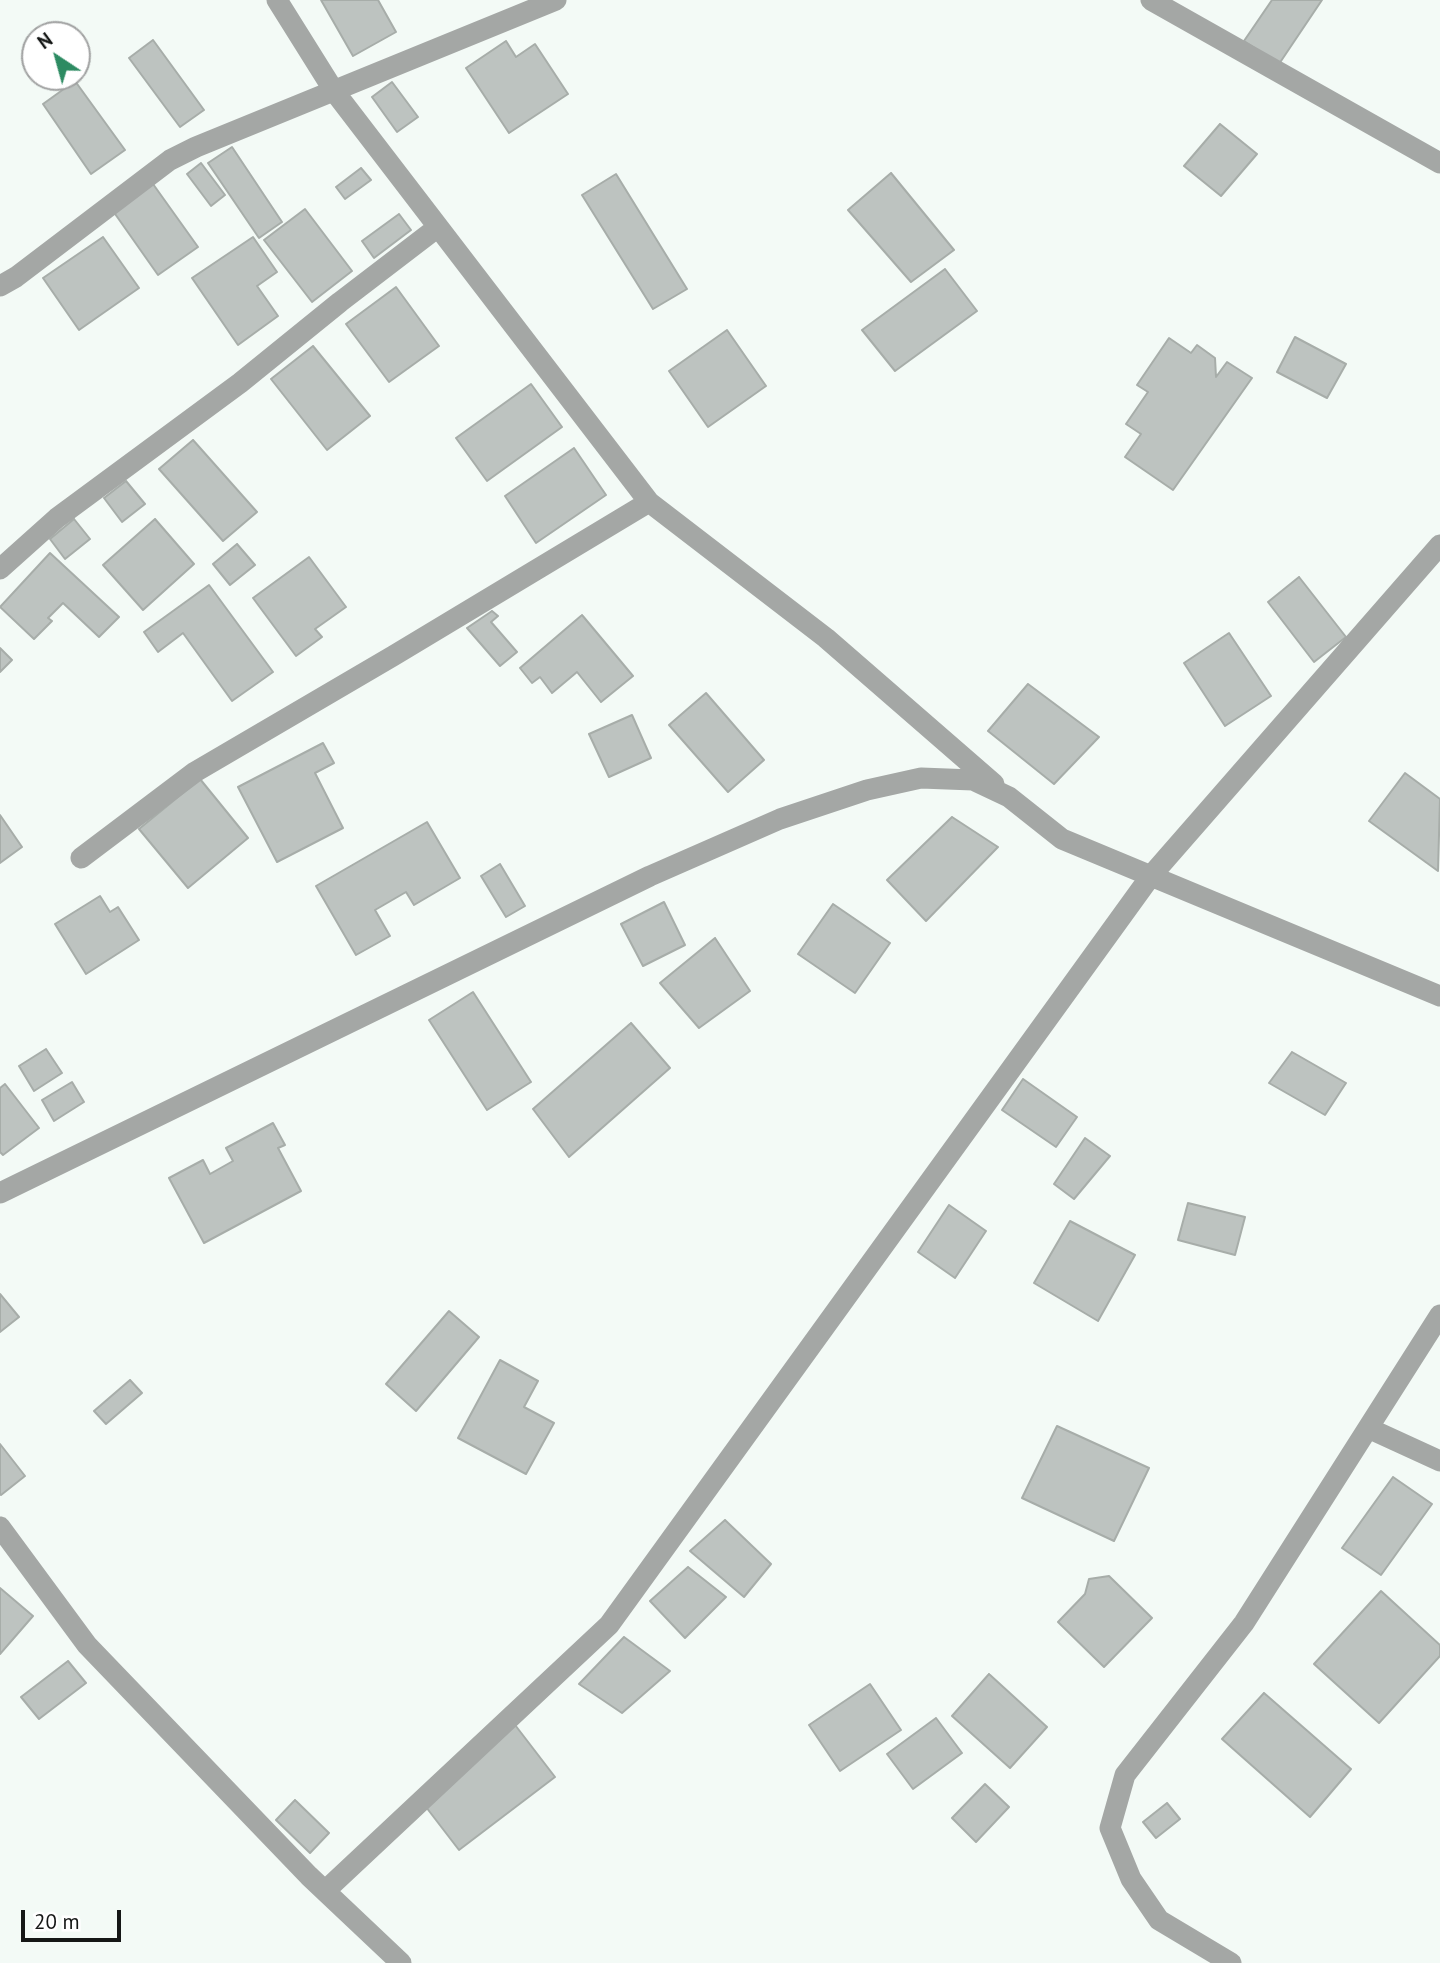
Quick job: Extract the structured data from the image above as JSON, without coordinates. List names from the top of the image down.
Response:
{
  "scale_bar": "20 m",
  "north": "top left"
}
